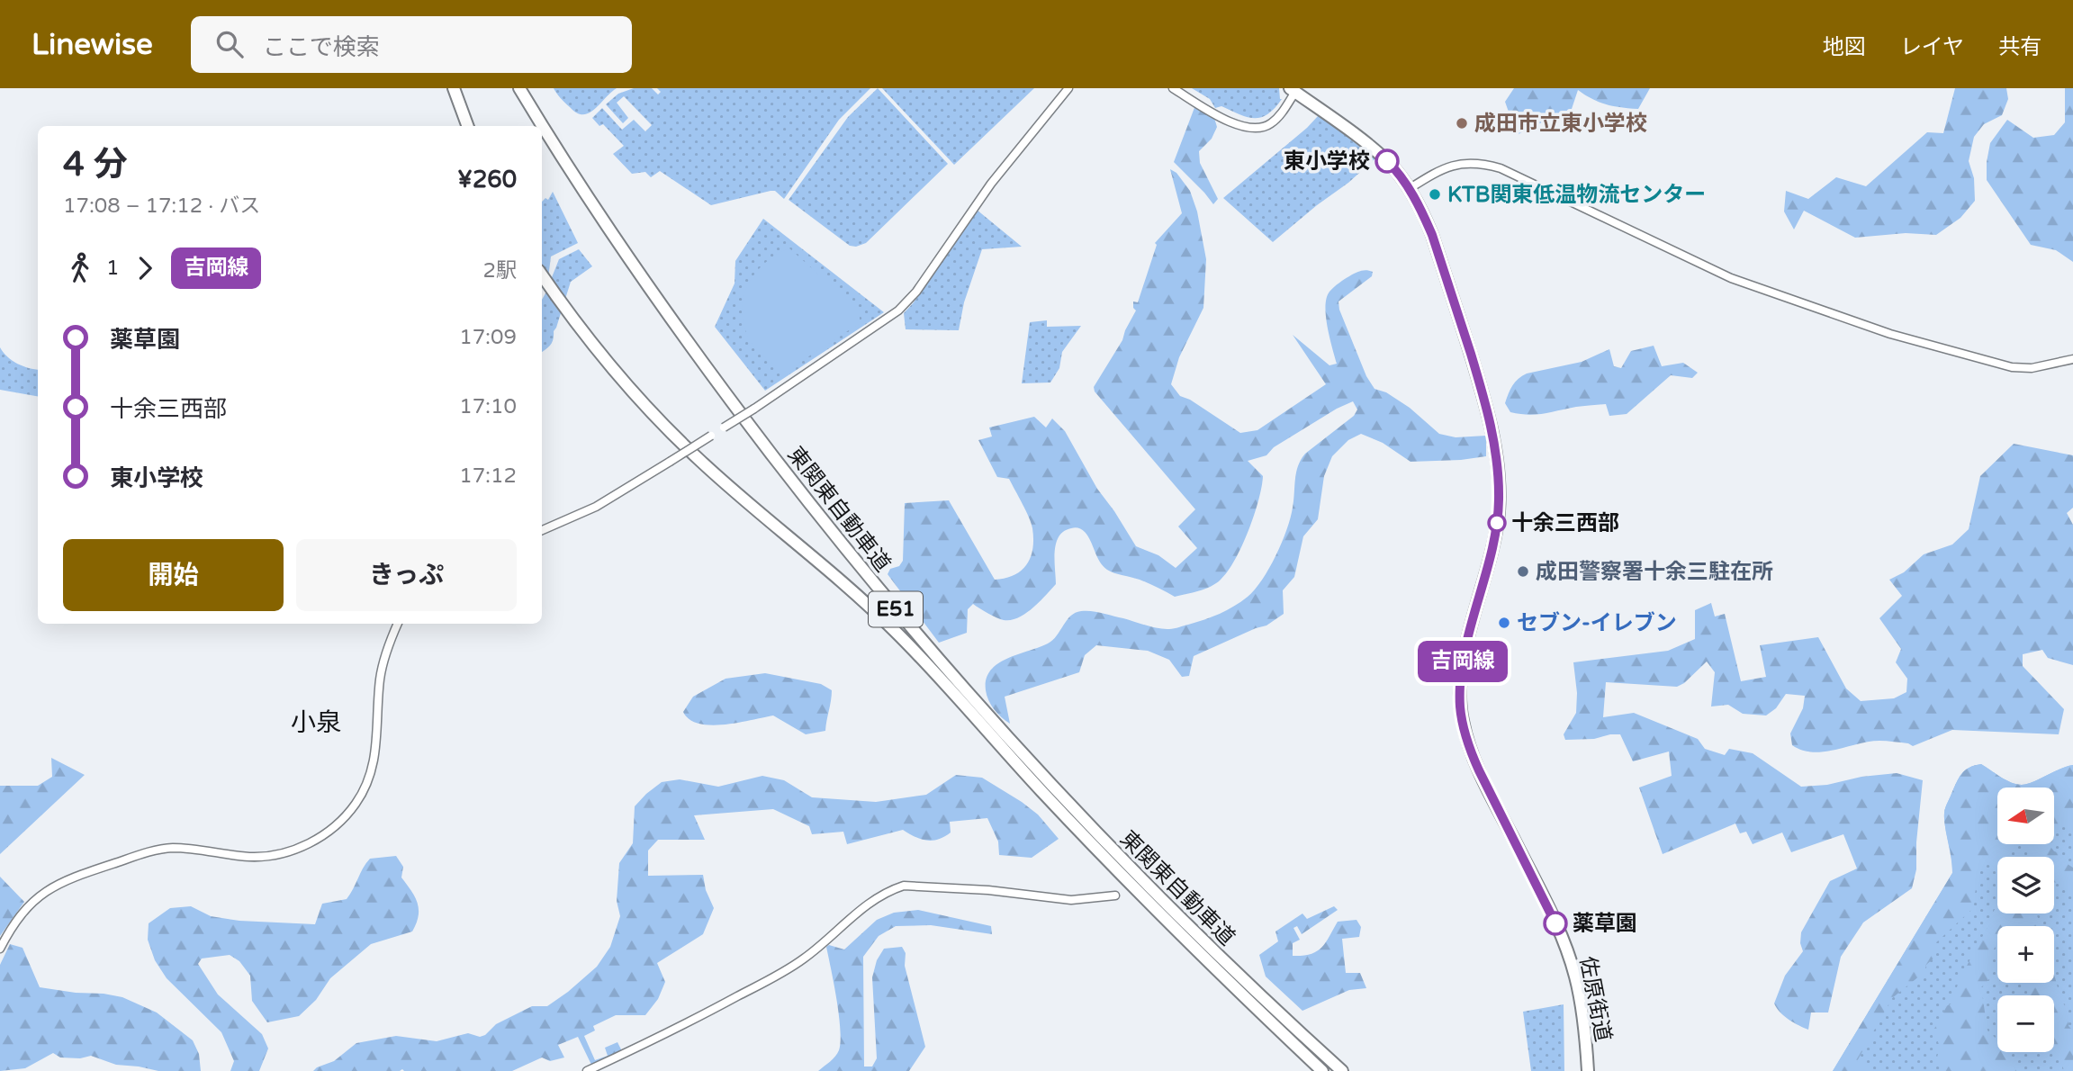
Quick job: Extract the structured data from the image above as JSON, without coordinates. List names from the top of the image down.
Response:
{
  "streets": {
    "highway": ["東関東自動車道", "E51", "佐原街道"]
  },
  "districts": ["小泉"],
  "places": [
    "成田市立東小学校",
    "東小学校",
    "KTB関東低温物流センター",
    "十余三西部",
    "成田警察署十余三駐在所",
    "セブン-イレブン",
    "薬草園"
  ],
  "lines": ["bus line 吉岡線"],
  "north": "left",
  "page": {
    "header": "Linewise",
    "search": "ここで検索",
    "nav": ["地図", "レイヤ", "共有"],
    "on_map": "吉岡線",
    "heading": ["4 分", "17:08 – 17:12 · バス", "¥260"],
    "legs": ["1", "吉岡線", "2駅"],
    "list": [
      {
        "name": "薬草園",
        "value": "17:09"
      },
      {
        "name": "十余三西部",
        "value": "17:10"
      },
      {
        "name": "東小学校",
        "value": "17:12"
      }
    ],
    "buttons": ["開始", "きっぷ"],
    "map_buttons": ["+", "−"]
  }
}
